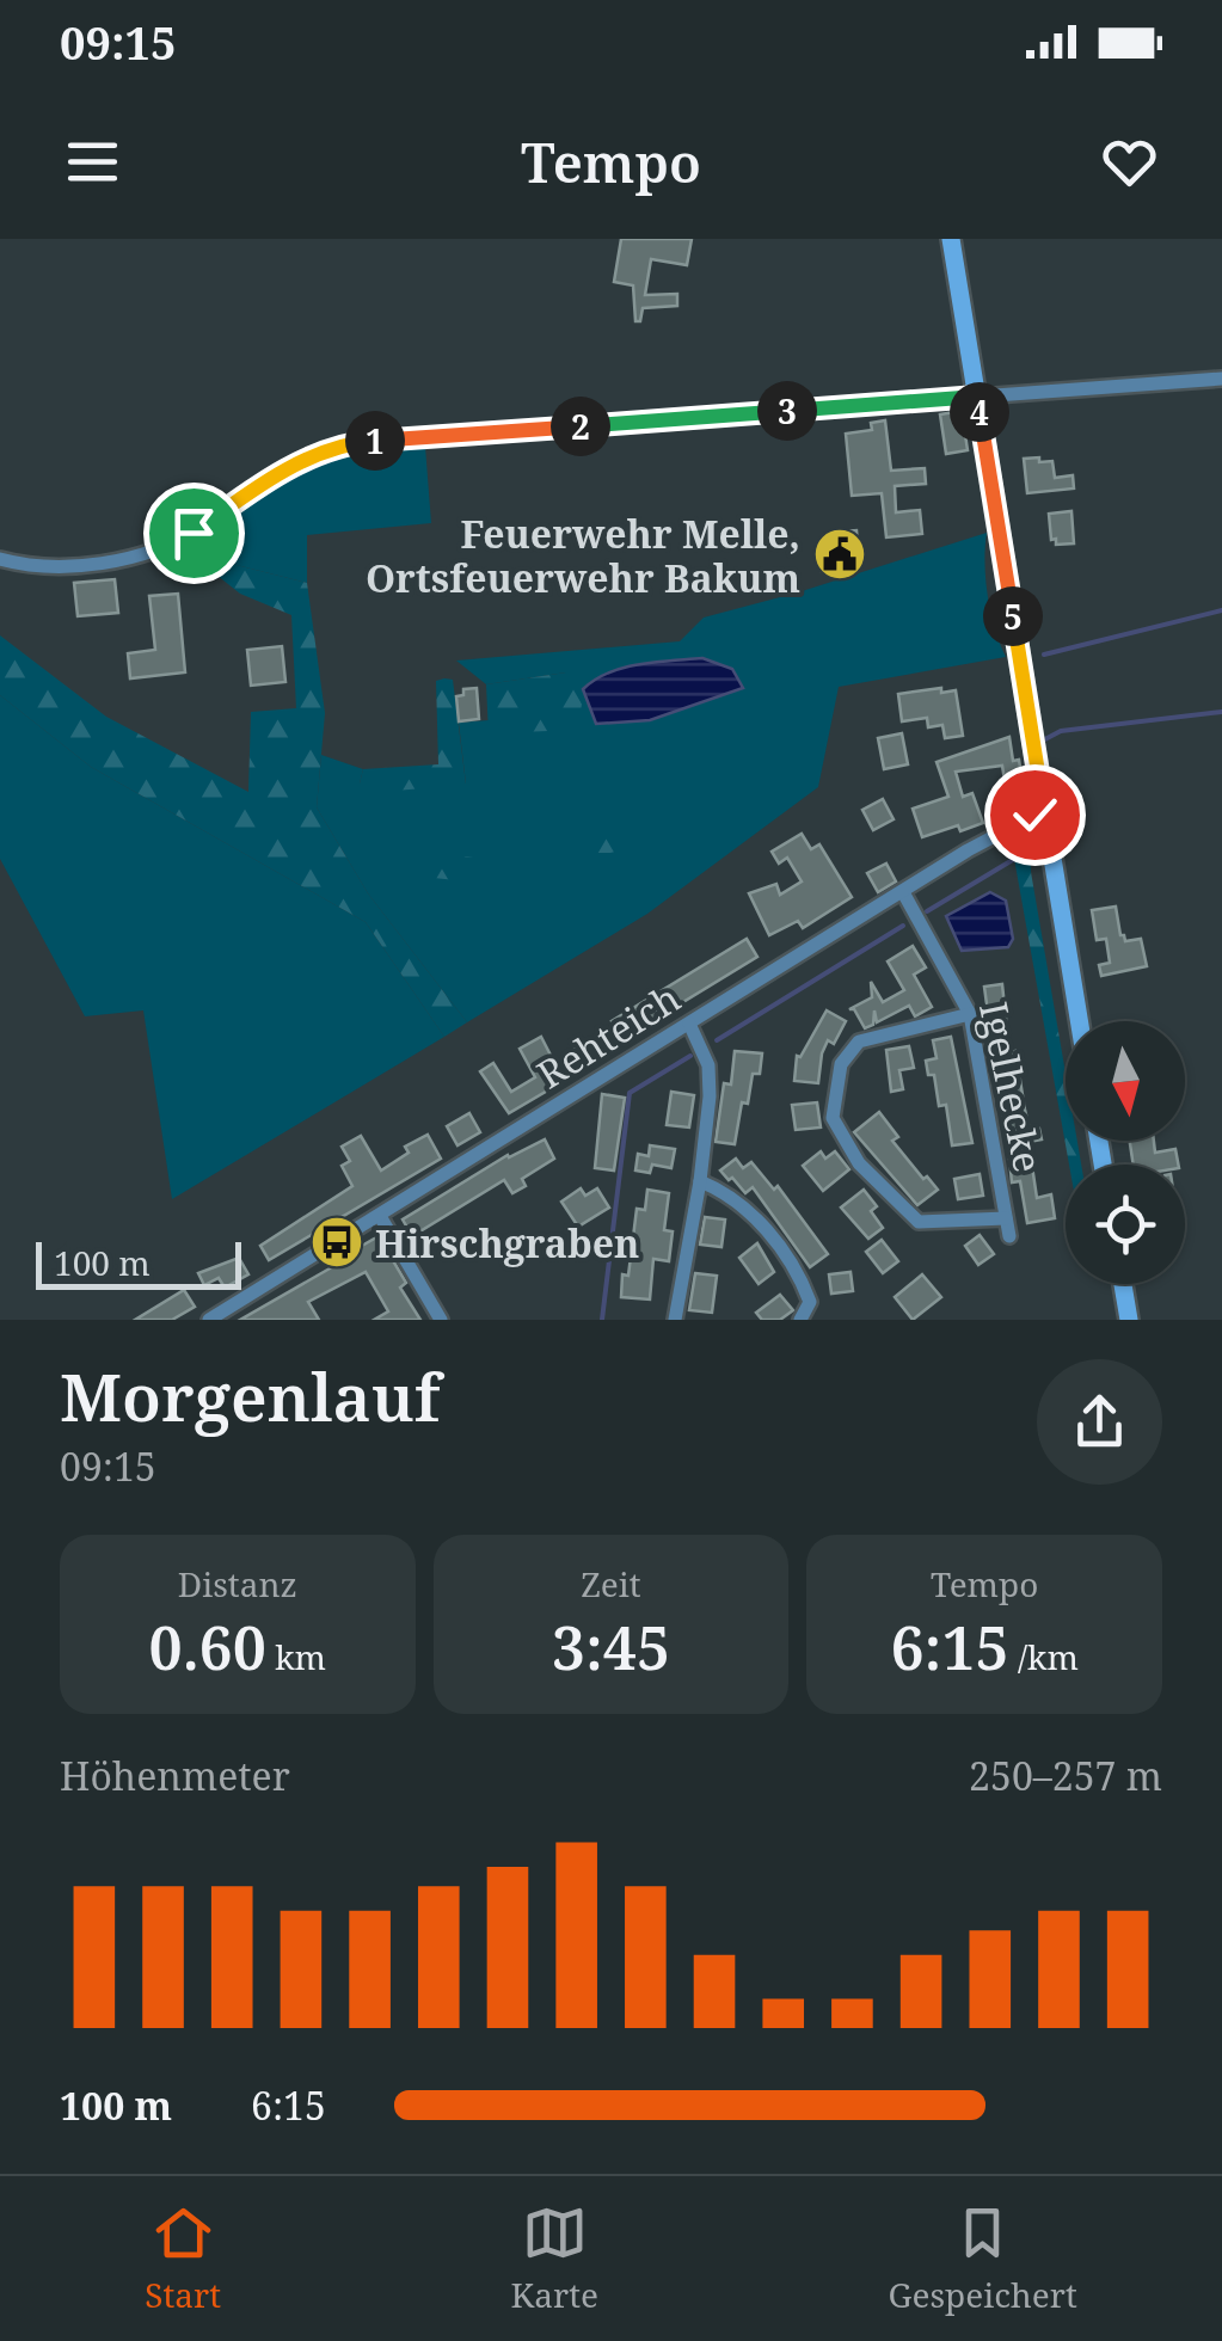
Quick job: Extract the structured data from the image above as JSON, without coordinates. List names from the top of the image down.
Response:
{
  "streets": {
    "street": ["Rehteich", "Igelhecke"]
  },
  "crossings": [
    ["Rehteich", "Igelhecke"]
  ],
  "places": {
    "public building": ["Feuerwehr Melle, Ortsfeuerwehr Bakum"],
    "bus stop": ["Hirschgraben"]
  },
  "scale_bar": "100 m",
  "north": "bottom",
  "page": {
    "status": "09:15",
    "header": "Tempo",
    "pins": [
      "3",
      "4",
      "2",
      "1",
      "5"
    ],
    "scale": "100 m",
    "heading": ["Morgenlauf", "09:15"],
    "stats": [
      ["Distanz", "0.60 km"],
      ["Zeit", "3:45"],
      ["Tempo", "6:15 /km"]
    ],
    "chart": ["Höhenmeter", "250–257 m"],
    "list": [
      {
        "name": "100 m",
        "note": "6:15"
      }
    ],
    "tabs": ["Start", "Karte", "Gespeichert"]
  }
}
